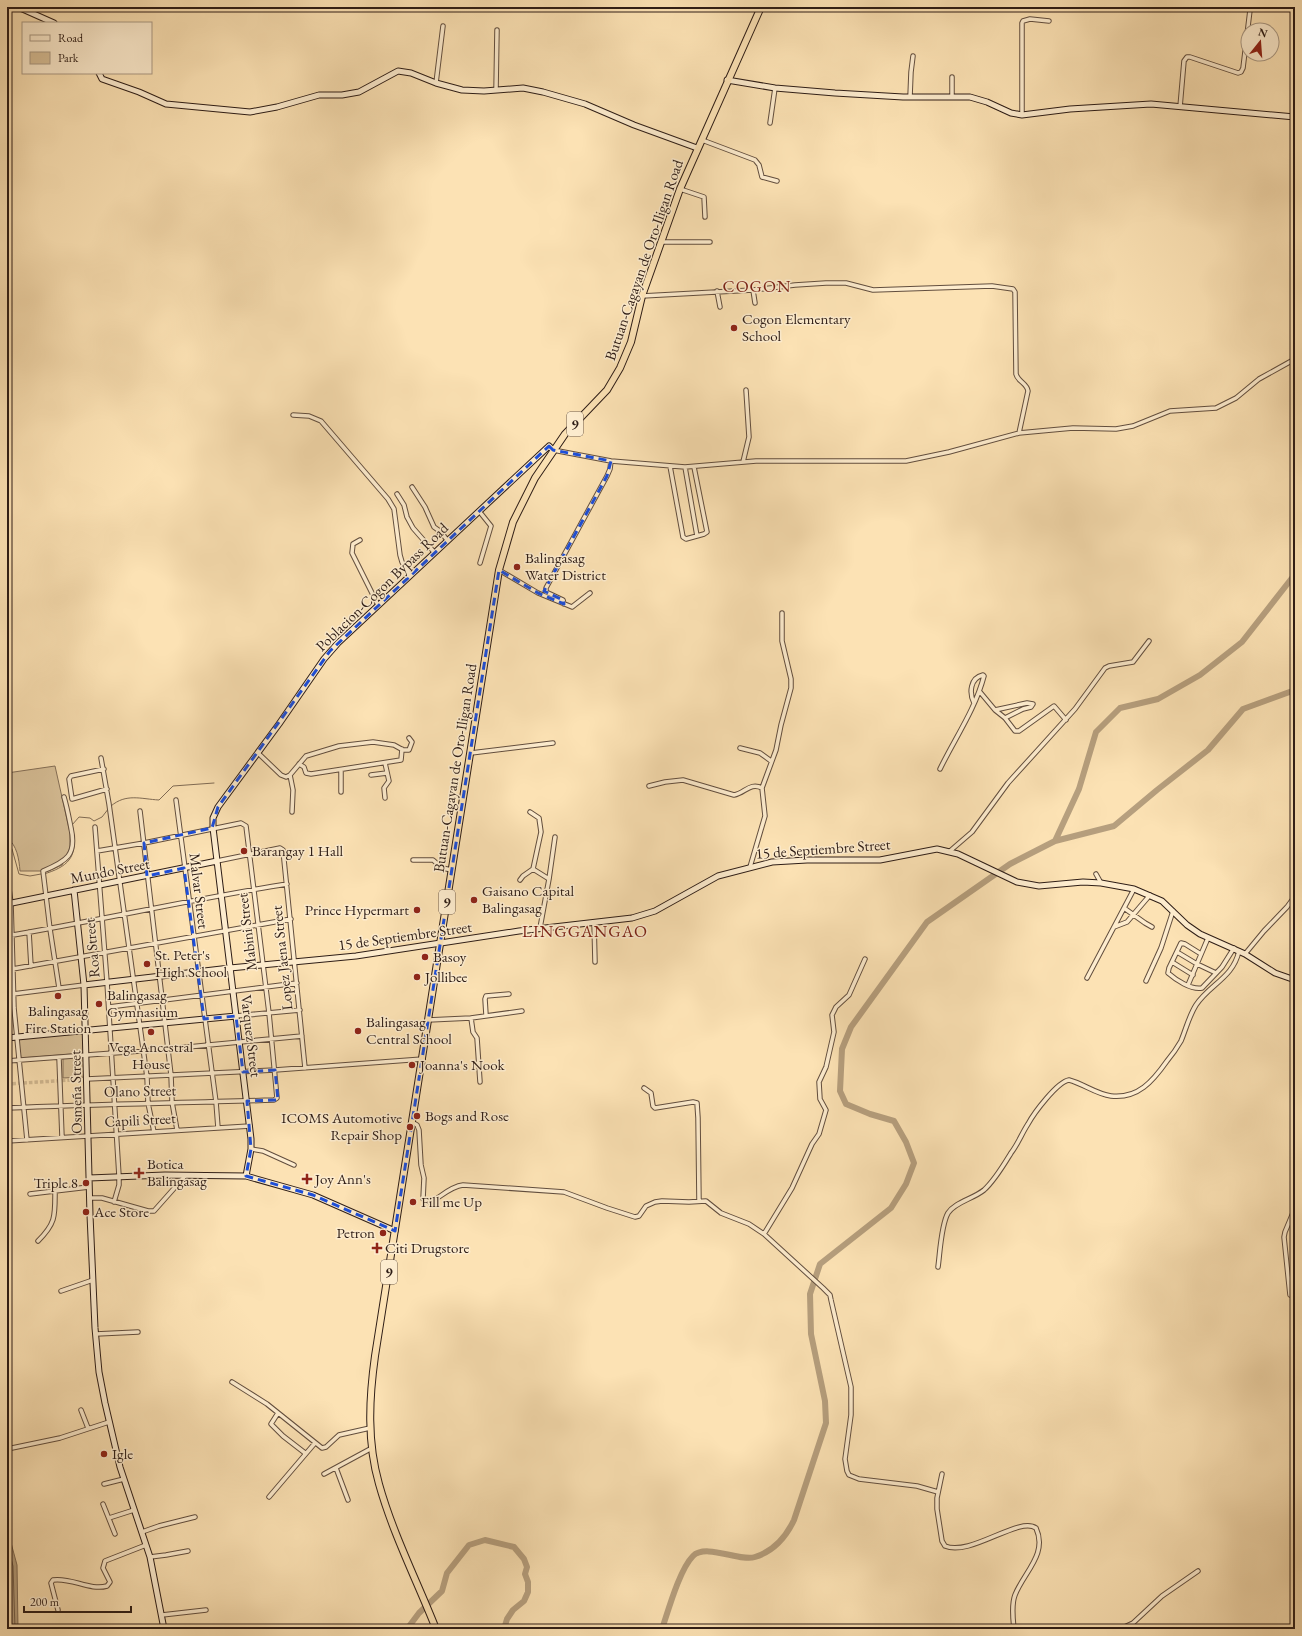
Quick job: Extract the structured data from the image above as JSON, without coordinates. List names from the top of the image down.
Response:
{
  "streets": {
    "highway": ["Butuan-Cagayan de Oro-Iligan Road", "9"],
    "street": [
      "Poblacion-Cogon Bypass Road",
      "15 de Septiembre Street",
      "Mundo Street",
      "Malvar Street",
      "Mabini Street",
      "Roa Street",
      "Lopez Jaena Street",
      "Varquez Street",
      "Olano Street",
      "Osmeña Street",
      "Capili Street"
    ]
  },
  "crossings": [
    ["Butuan-Cagayan de Oro-Iligan Road", "Poblacion-Cogon Bypass Road"],
    ["Butuan-Cagayan de Oro-Iligan Road", "15 de Septiembre Street"],
    ["Poblacion-Cogon Bypass Road", "Mabini Street"],
    ["Poblacion-Cogon Bypass Road", "Varquez Street"],
    ["15 de Septiembre Street", "Malvar Street"],
    ["15 de Septiembre Street", "Mabini Street"],
    ["15 de Septiembre Street", "Roa Street"],
    ["15 de Septiembre Street", "Lopez Jaena Street"],
    ["15 de Septiembre Street", "Varquez Street"],
    ["15 de Septiembre Street", "Osmeña Street"],
    ["Mundo Street", "Malvar Street"],
    ["Mundo Street", "Roa Street"],
    ["Mundo Street", "Varquez Street"],
    ["Mundo Street", "Osmeña Street"],
    ["Malvar Street", "Olano Street"],
    ["Malvar Street", "Capili Street"],
    ["Mabini Street", "Lopez Jaena Street"],
    ["Mabini Street", "Varquez Street"],
    ["Mabini Street", "Olano Street"],
    ["Roa Street", "Olano Street"],
    ["Roa Street", "Capili Street"],
    ["Varquez Street", "Olano Street"],
    ["Varquez Street", "Capili Street"],
    ["Olano Street", "Osmeña Street"],
    ["Osmeña Street", "Capili Street"]
  ],
  "districts": ["COGON", "LINGGANGAO"],
  "places": {
    "other": [
      "Cogon Elementary School",
      "Balingasag Water District",
      "Barangay 1 Hall",
      "Gaisano Capital Balingasag",
      "Prince Hypermart",
      "Basoy",
      "St. Peter's High School",
      "Jollibee",
      "Balingasag Fire Station",
      "Balingasag Gymnasium",
      "Balingasag Central School",
      "Vega Ancestral House",
      "Joanna's Nook",
      "Bogs and Rose",
      "ICOMS Automotive Repair Shop",
      "Triple 8",
      "Fill me Up",
      "Ace Store",
      "Petron",
      "Igle"
    ],
    "health": ["Botica Balingasag", "Joy Ann's", "Citi Drugstore"]
  },
  "legend": ["Road", "Park"],
  "scale_bar": "200 m",
  "north": "top"
}
